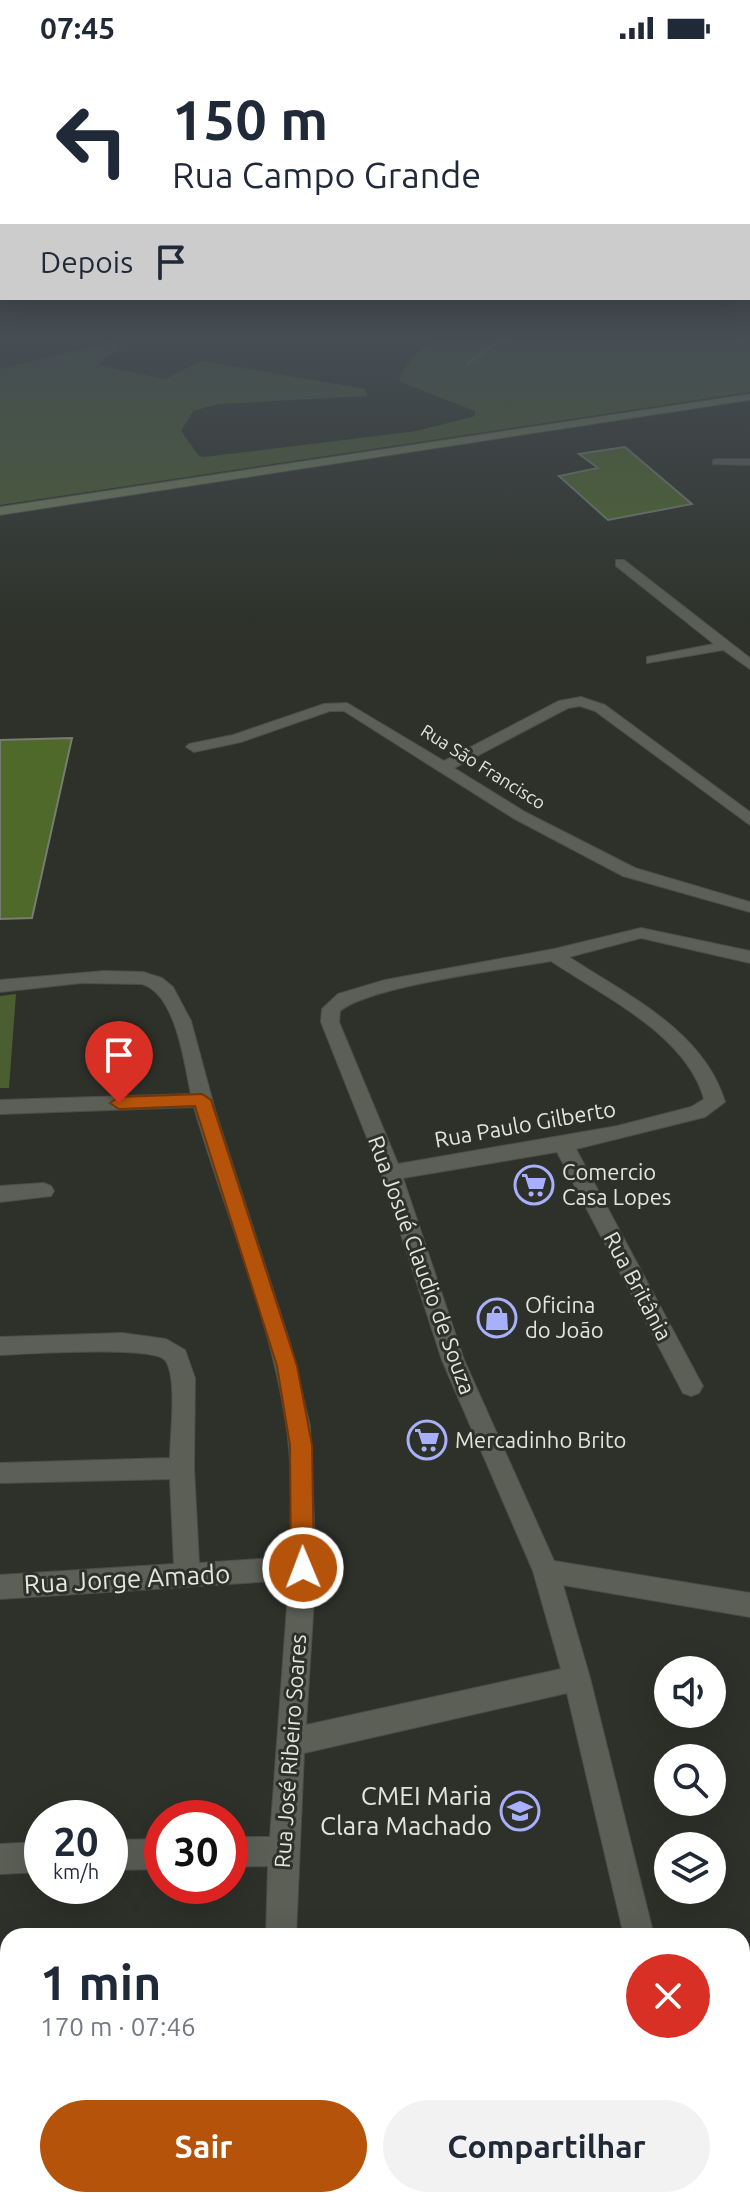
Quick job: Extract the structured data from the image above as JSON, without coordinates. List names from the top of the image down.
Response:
{
  "streets": {
    "street": [
      "Rua São Francisco",
      "Rua Paulo Gilberto",
      "Rua Josué Claudio de Souza",
      "Rua Britânia",
      "Rua Jorge Amado",
      "Rua José Ribeiro Soares"
    ]
  },
  "crossings": [
    ["Rua Paulo Gilberto", "Rua Josué Claudio de Souza"],
    ["Rua Paulo Gilberto", "Rua Britânia"],
    ["Rua Jorge Amado", "Rua José Ribeiro Soares"]
  ],
  "places": {
    "supermarket": ["Comercio Casa Lopes", "Mercadinho Brito"],
    "shop": ["Oficina do João"],
    "school or university": ["CMEI Maria Clara Machado"]
  },
  "page": {
    "status": "07:45",
    "turn": ["150 m", "Rua Campo Grande"],
    "then": "Depois",
    "speed": "20 km/h",
    "limit": "30",
    "heading": ["1 min", "170 m · 07:46"],
    "buttons": ["Sair", "Compartilhar"]
  }
}
